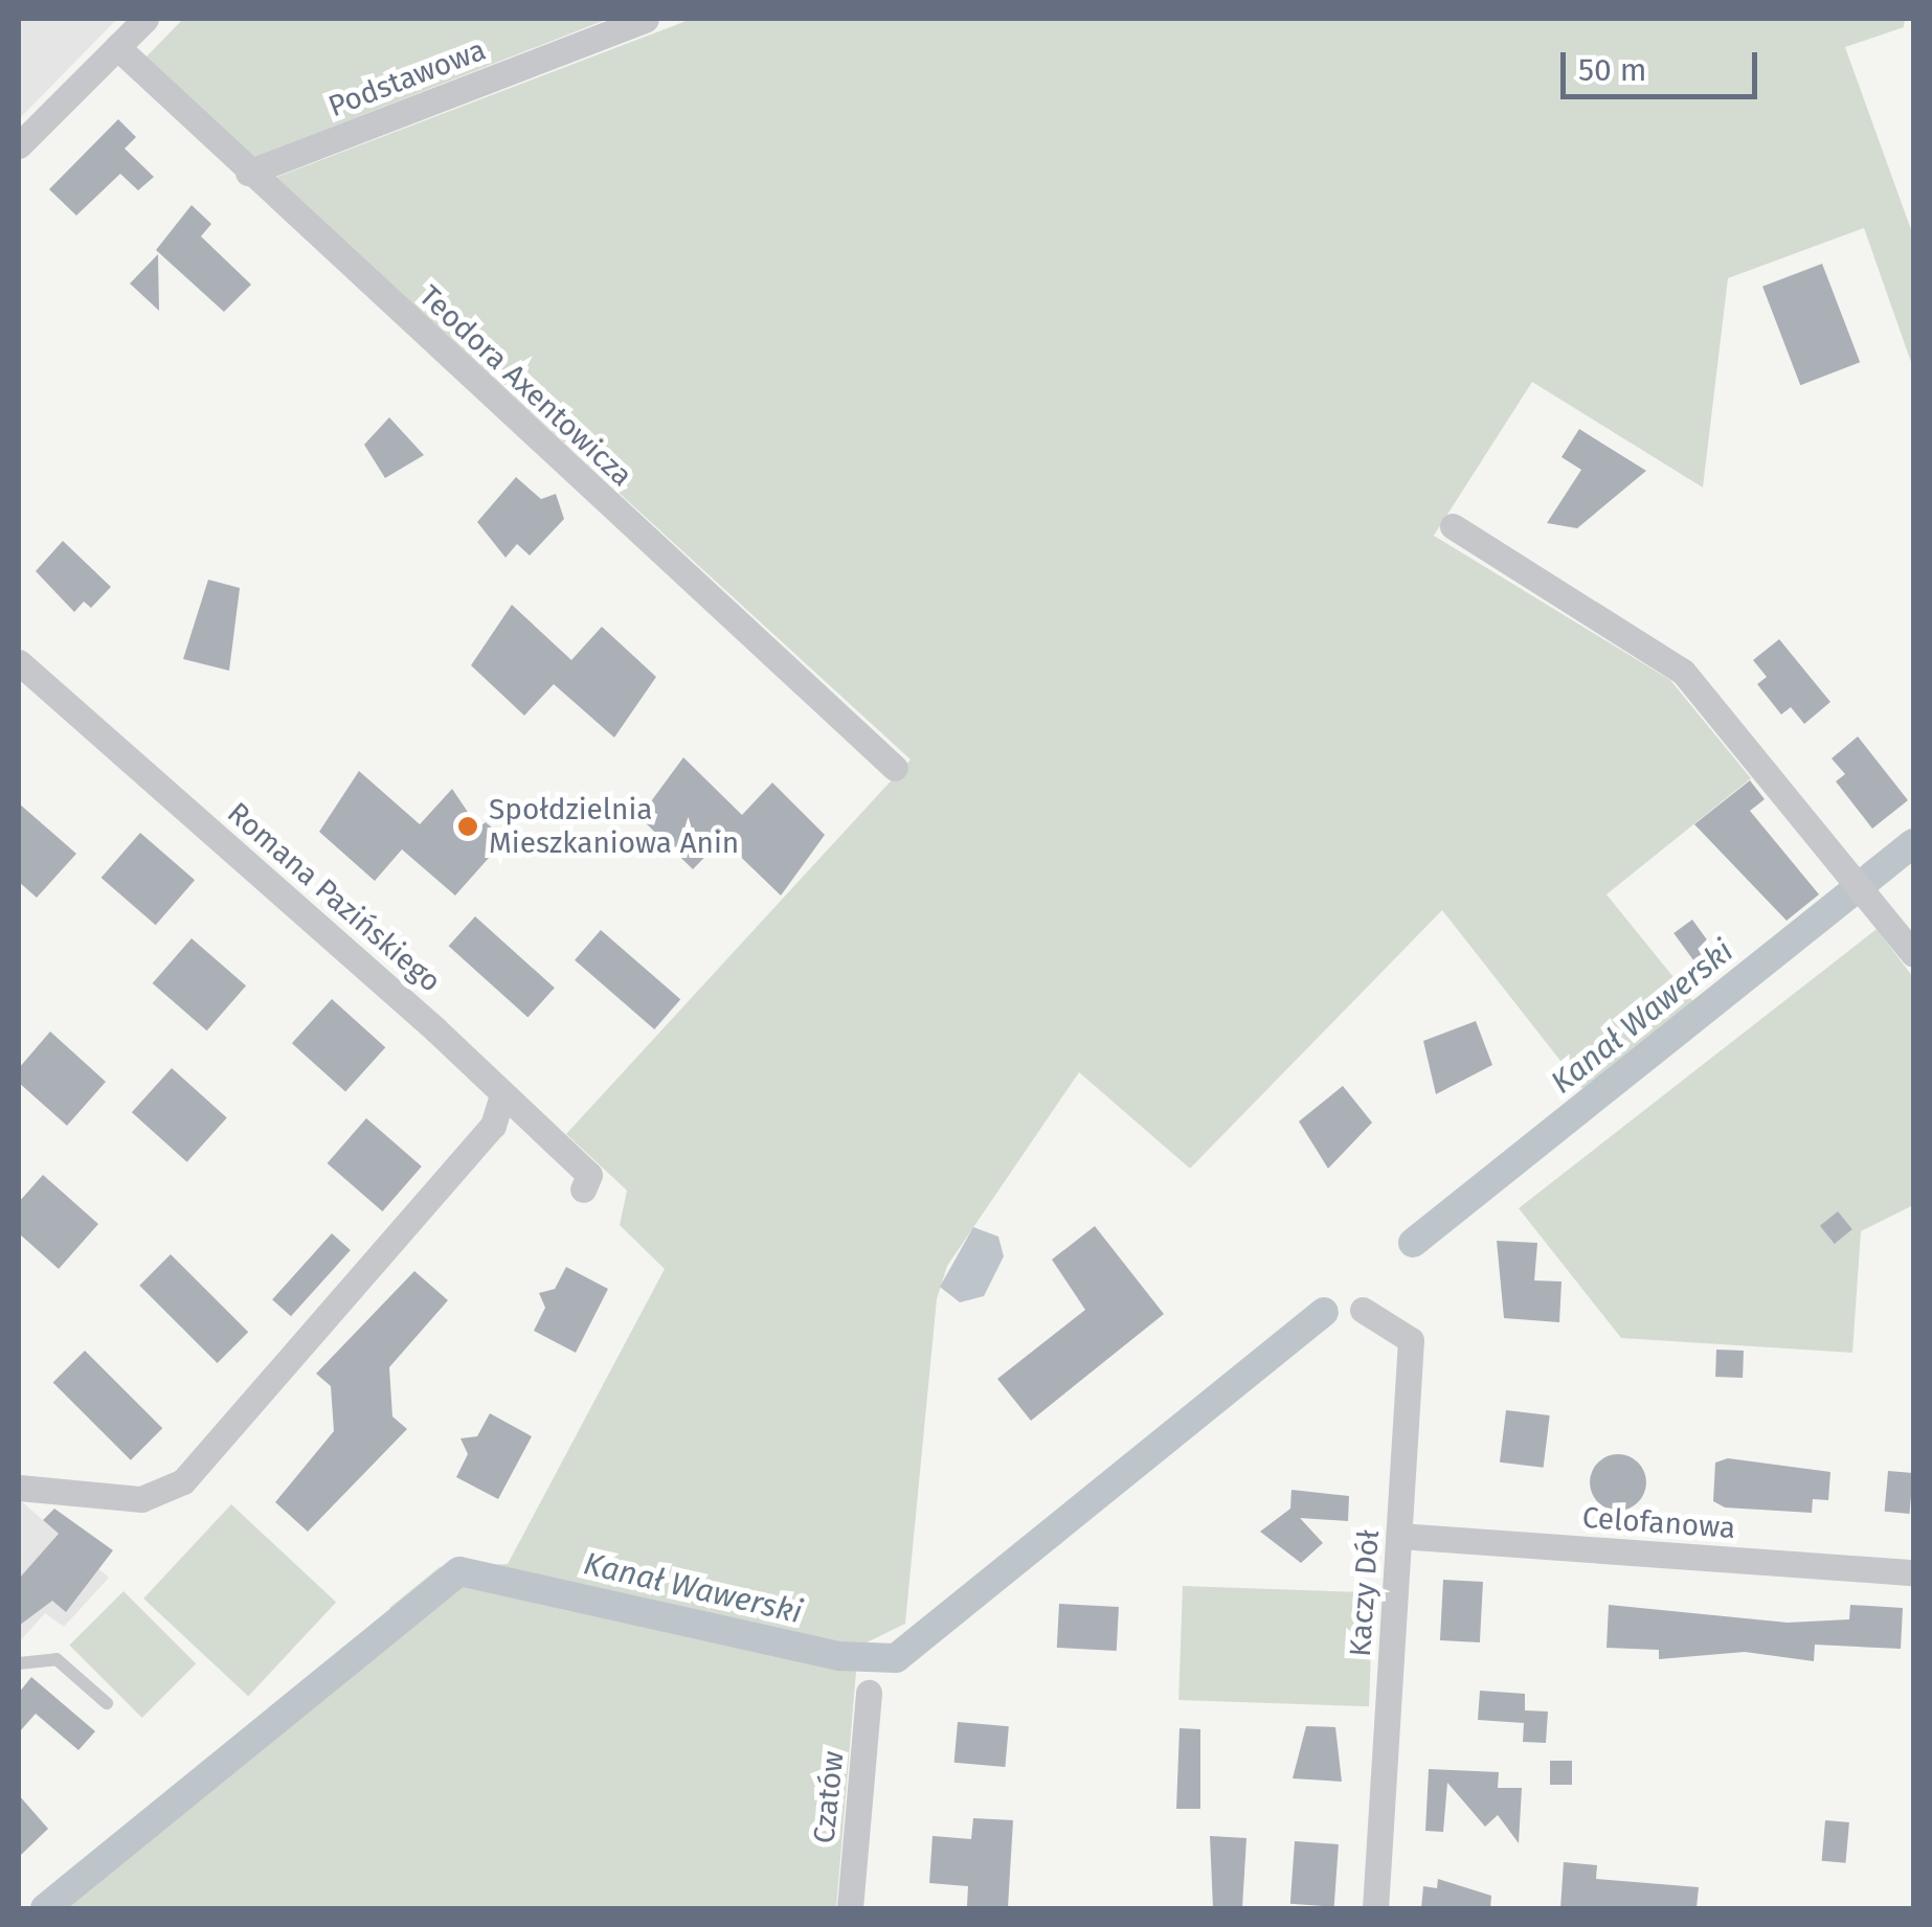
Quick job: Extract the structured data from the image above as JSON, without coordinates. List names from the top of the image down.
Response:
{
  "streets": {
    "street": [
      "Podstawowa",
      "Teodora Axentowicza",
      "Romana Pazińskiego",
      "Celofanowa",
      "Kaczy Dół",
      "Czatów"
    ]
  },
  "crossings": [
    ["Podstawowa", "Teodora Axentowicza"],
    ["Celofanowa", "Kaczy Dół"]
  ],
  "water": ["Kanał Wawerski"],
  "places": ["Społdzielnia Mieszkaniowa Anin"],
  "scale_bar": "50 m"
}
